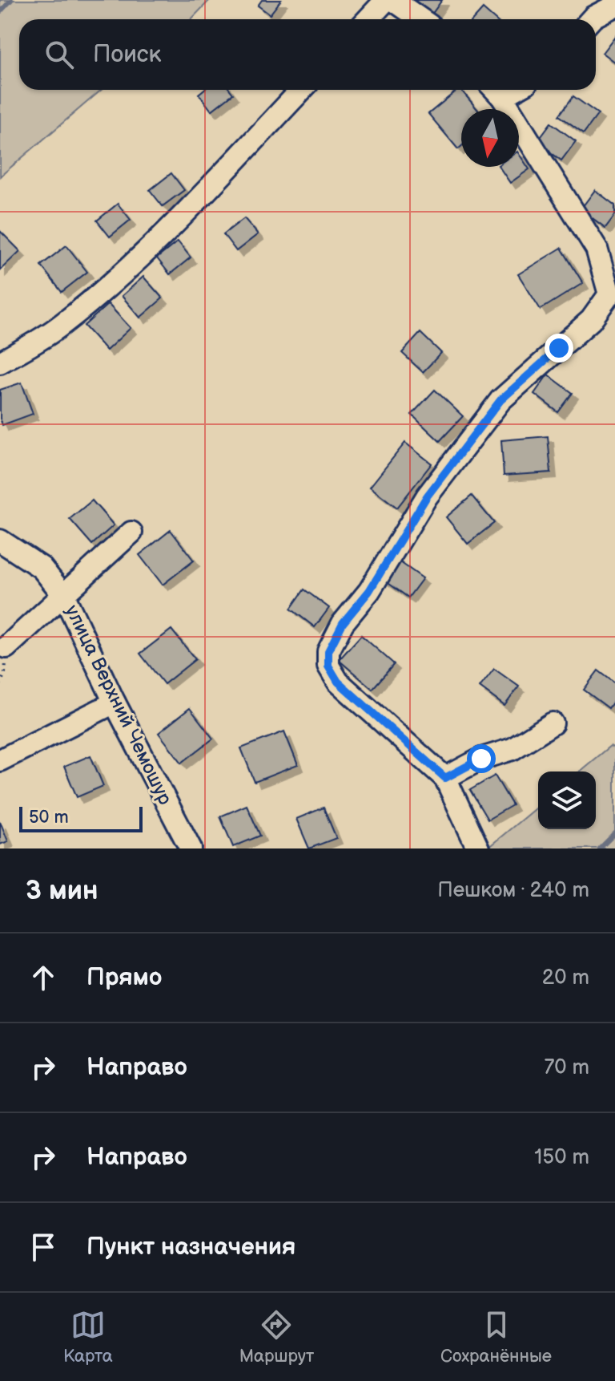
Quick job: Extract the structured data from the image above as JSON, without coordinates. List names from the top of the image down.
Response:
{
  "streets": {
    "street": ["улица Верхний Чемошур"]
  },
  "scale_bar": "50 m",
  "north": "bottom",
  "page": {
    "search": "Поиск",
    "scale": "50 m",
    "heading": ["3 мин", "Пешком · 240 m"],
    "list": [
      ["Прямо", "20 m"],
      ["Направо", "70 m"],
      ["Направо", "150 m"],
      "Пункт назначения"
    ],
    "nav": ["Карта", "Маршрут", "Сохранённые"]
  }
}
